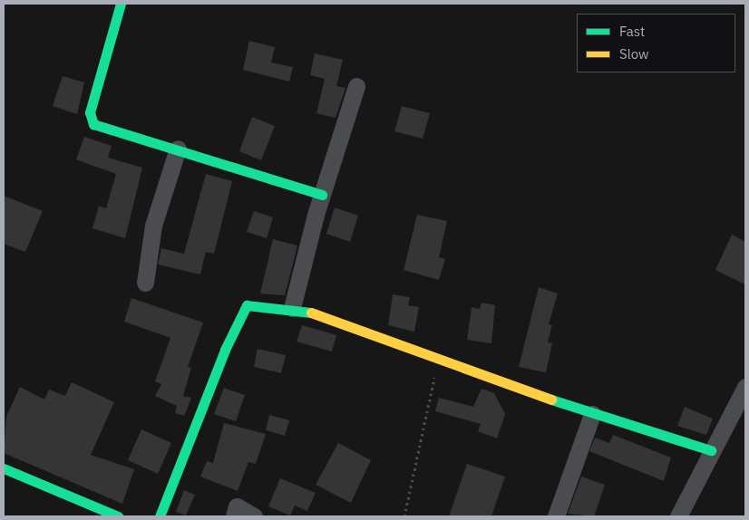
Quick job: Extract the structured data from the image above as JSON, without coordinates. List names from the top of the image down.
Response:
{
  "legend": ["Fast", "Slow"]
}
